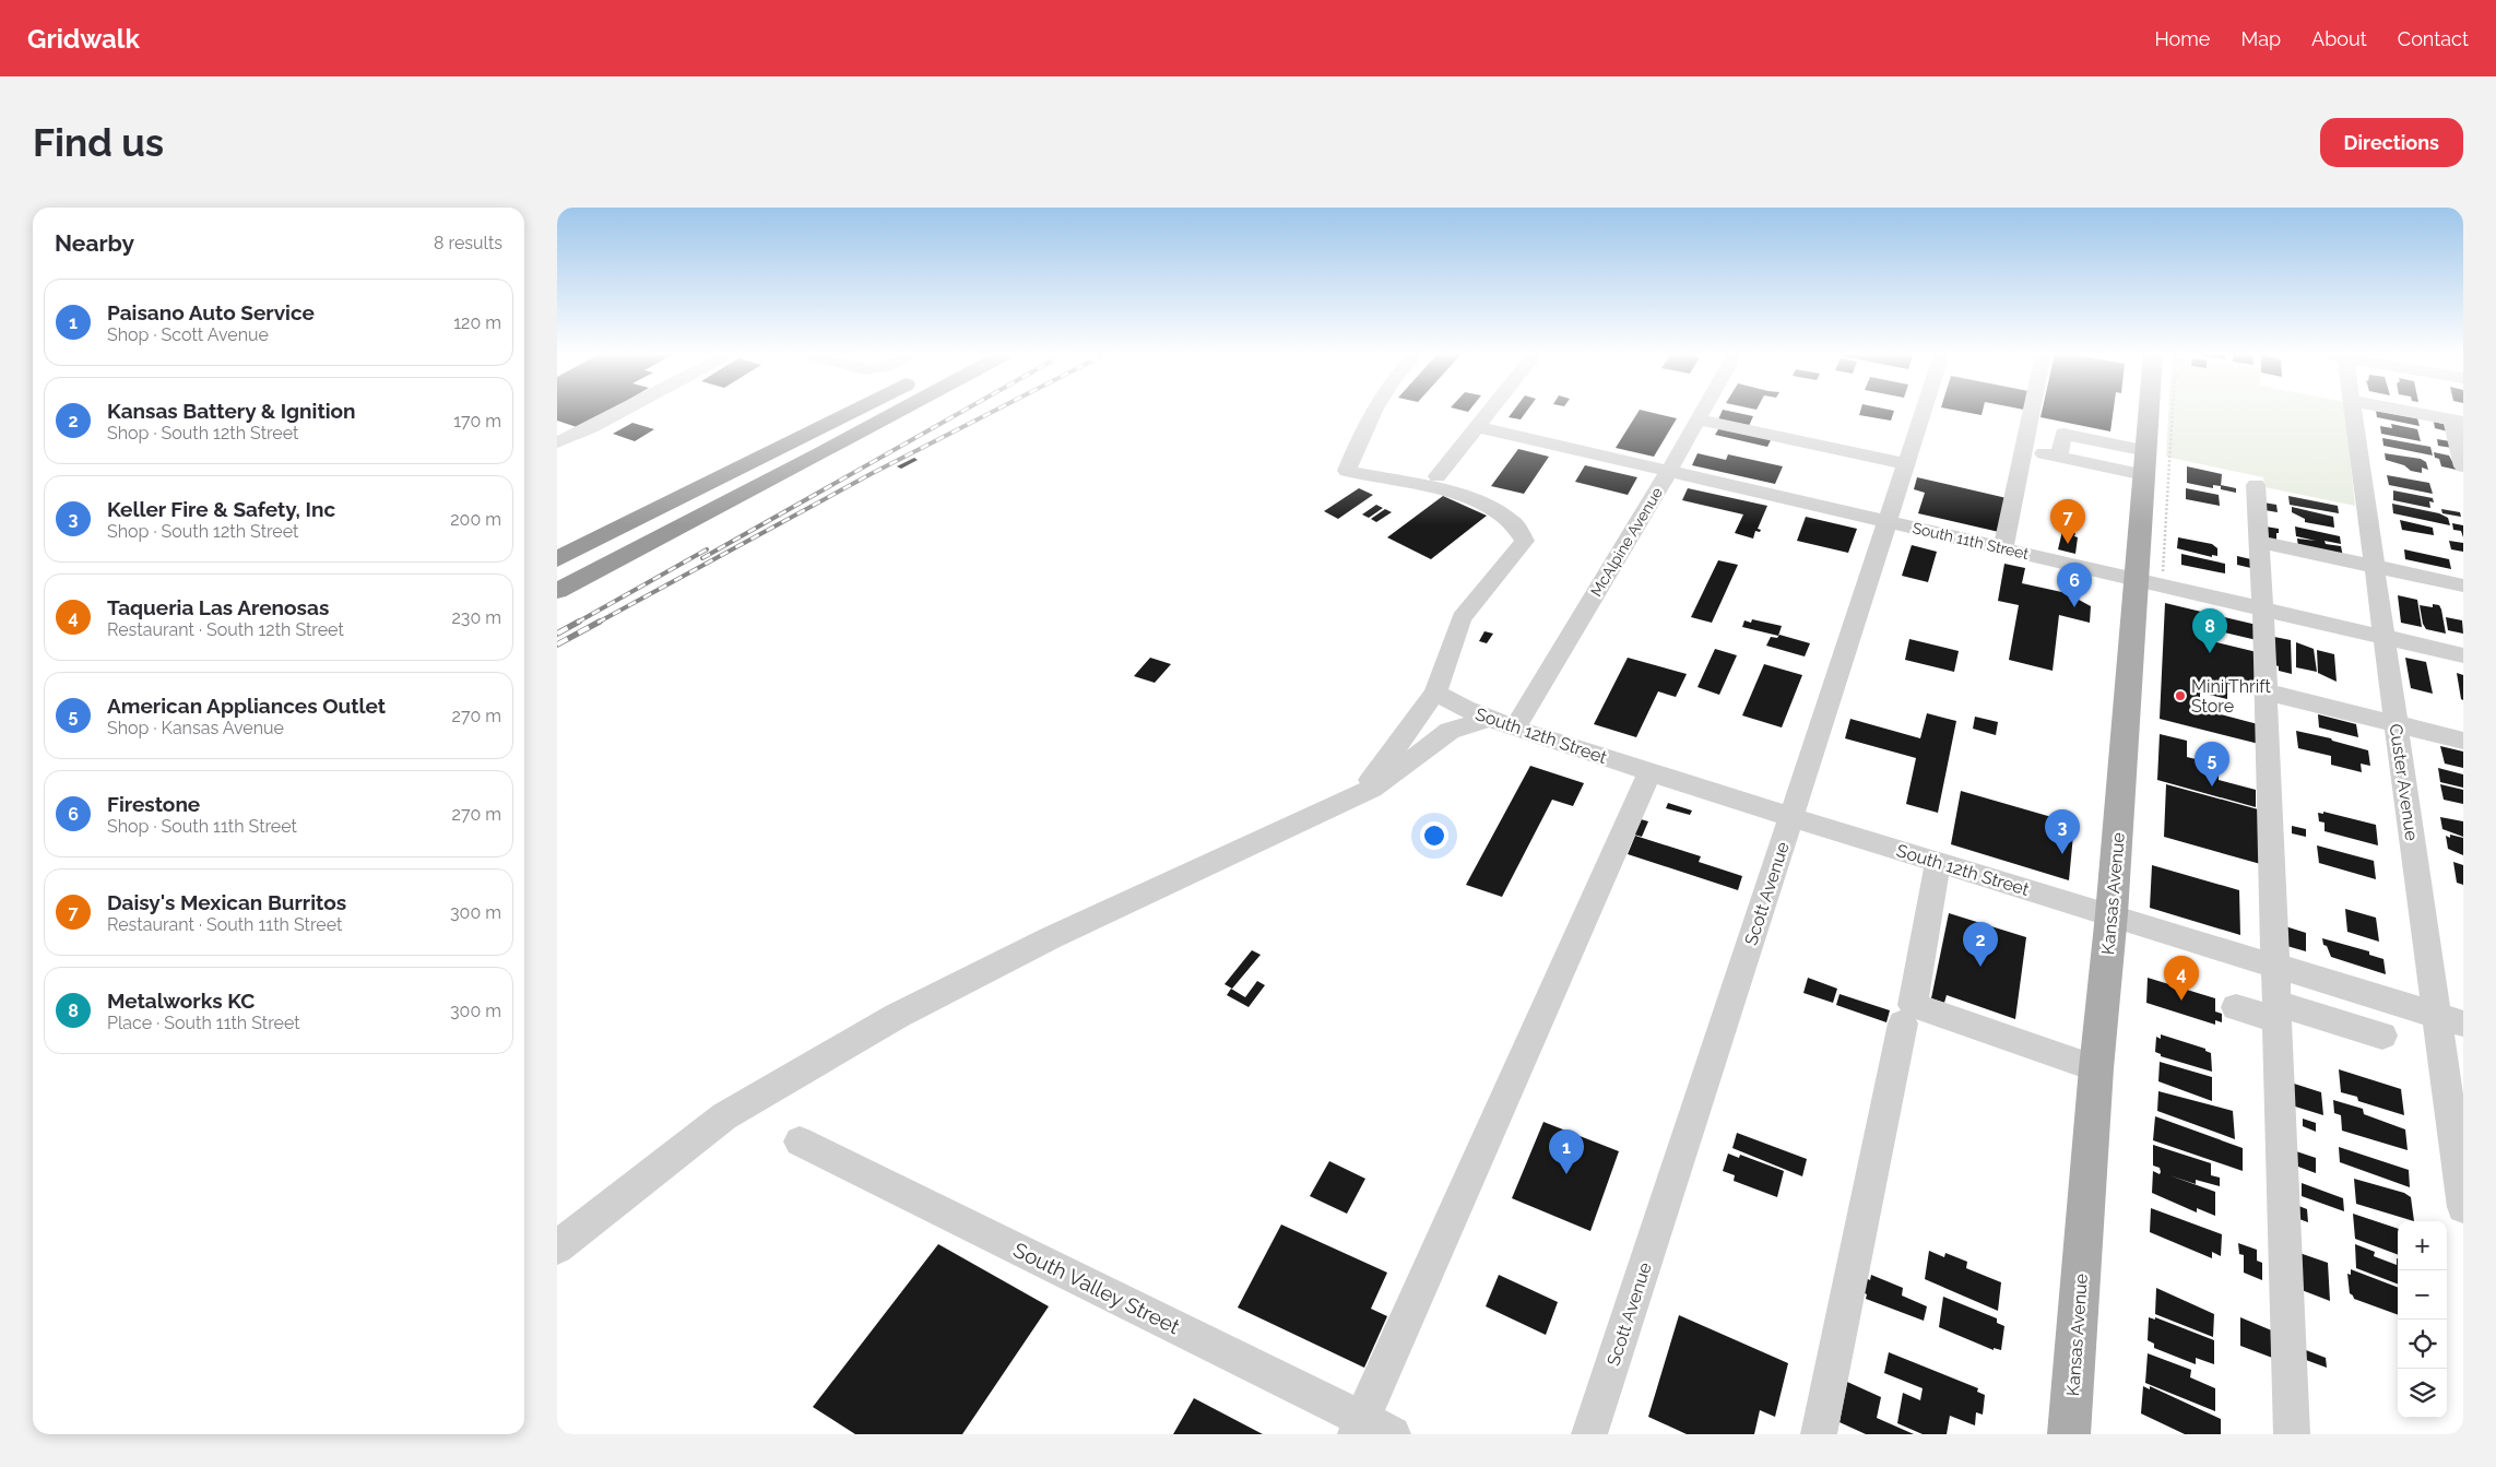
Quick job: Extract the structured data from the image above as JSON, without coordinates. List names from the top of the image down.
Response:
{
  "streets": {
    "main road": ["Kansas Avenue"],
    "street": [
      "South 11th Street",
      "McAlpine Avenue",
      "South 12th Street",
      "Custer Avenue",
      "Scott Avenue",
      "South Valley Street"
    ]
  },
  "crossings": [
    ["South 11th Street", "McAlpine Avenue"],
    ["South 11th Street", "Custer Avenue"],
    ["South 11th Street", "Scott Avenue"],
    ["South 11th Street", "Kansas Avenue"],
    ["McAlpine Avenue", "South 12th Street"],
    ["South 12th Street", "Custer Avenue"],
    ["South 12th Street", "Scott Avenue"],
    ["South 12th Street", "Kansas Avenue"]
  ],
  "places": ["Mini Thrift Store"],
  "page": {
    "header": "Gridwalk",
    "nav": [
      "Home",
      "Map",
      "About",
      "Contact"
    ],
    "buttons": "Directions",
    "title": "Find us",
    "heading": ["Nearby", "8 results"],
    "list": [
      {
        "mark": "1",
        "name": "Paisano Auto Service",
        "note": "Shop · Scott Avenue",
        "value": "120 m"
      },
      {
        "mark": "2",
        "name": "Kansas Battery & Ignition",
        "note": "Shop · South 12th Street",
        "value": "170 m"
      },
      {
        "mark": "3",
        "name": "Keller Fire & Safety, Inc",
        "note": "Shop · South 12th Street",
        "value": "200 m"
      },
      {
        "mark": "4",
        "name": "Taqueria Las Arenosas",
        "note": "Restaurant · South 12th Street",
        "value": "230 m"
      },
      {
        "mark": "5",
        "name": "American Appliances Outlet",
        "note": "Shop · Kansas Avenue",
        "value": "270 m"
      },
      {
        "mark": "6",
        "name": "Firestone",
        "note": "Shop · South 11th Street",
        "value": "270 m"
      },
      {
        "mark": "7",
        "name": "Daisy's Mexican Burritos",
        "note": "Restaurant · South 11th Street",
        "value": "300 m"
      },
      {
        "mark": "8",
        "name": "Metalworks KC",
        "note": "Place · South 11th Street",
        "value": "300 m"
      }
    ],
    "pins": [
      "7",
      "6",
      "8",
      "5",
      "3",
      "2",
      "4",
      "1"
    ],
    "map_buttons": ["+", "−"]
  }
}
